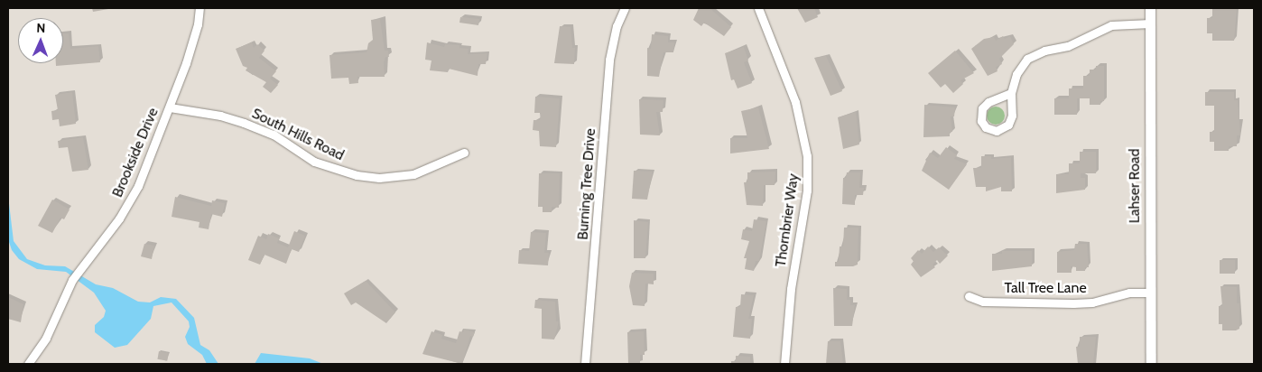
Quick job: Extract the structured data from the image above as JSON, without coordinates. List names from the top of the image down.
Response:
{
  "streets": {
    "street": [
      "South Hills Road",
      "Brookside Drive",
      "Burning Tree Drive",
      "Lahser Road",
      "Thornbrier Way",
      "Tall Tree Lane"
    ]
  },
  "crossings": [
    ["South Hills Road", "Brookside Drive"],
    ["Lahser Road", "Tall Tree Lane"]
  ],
  "north": "top"
}
